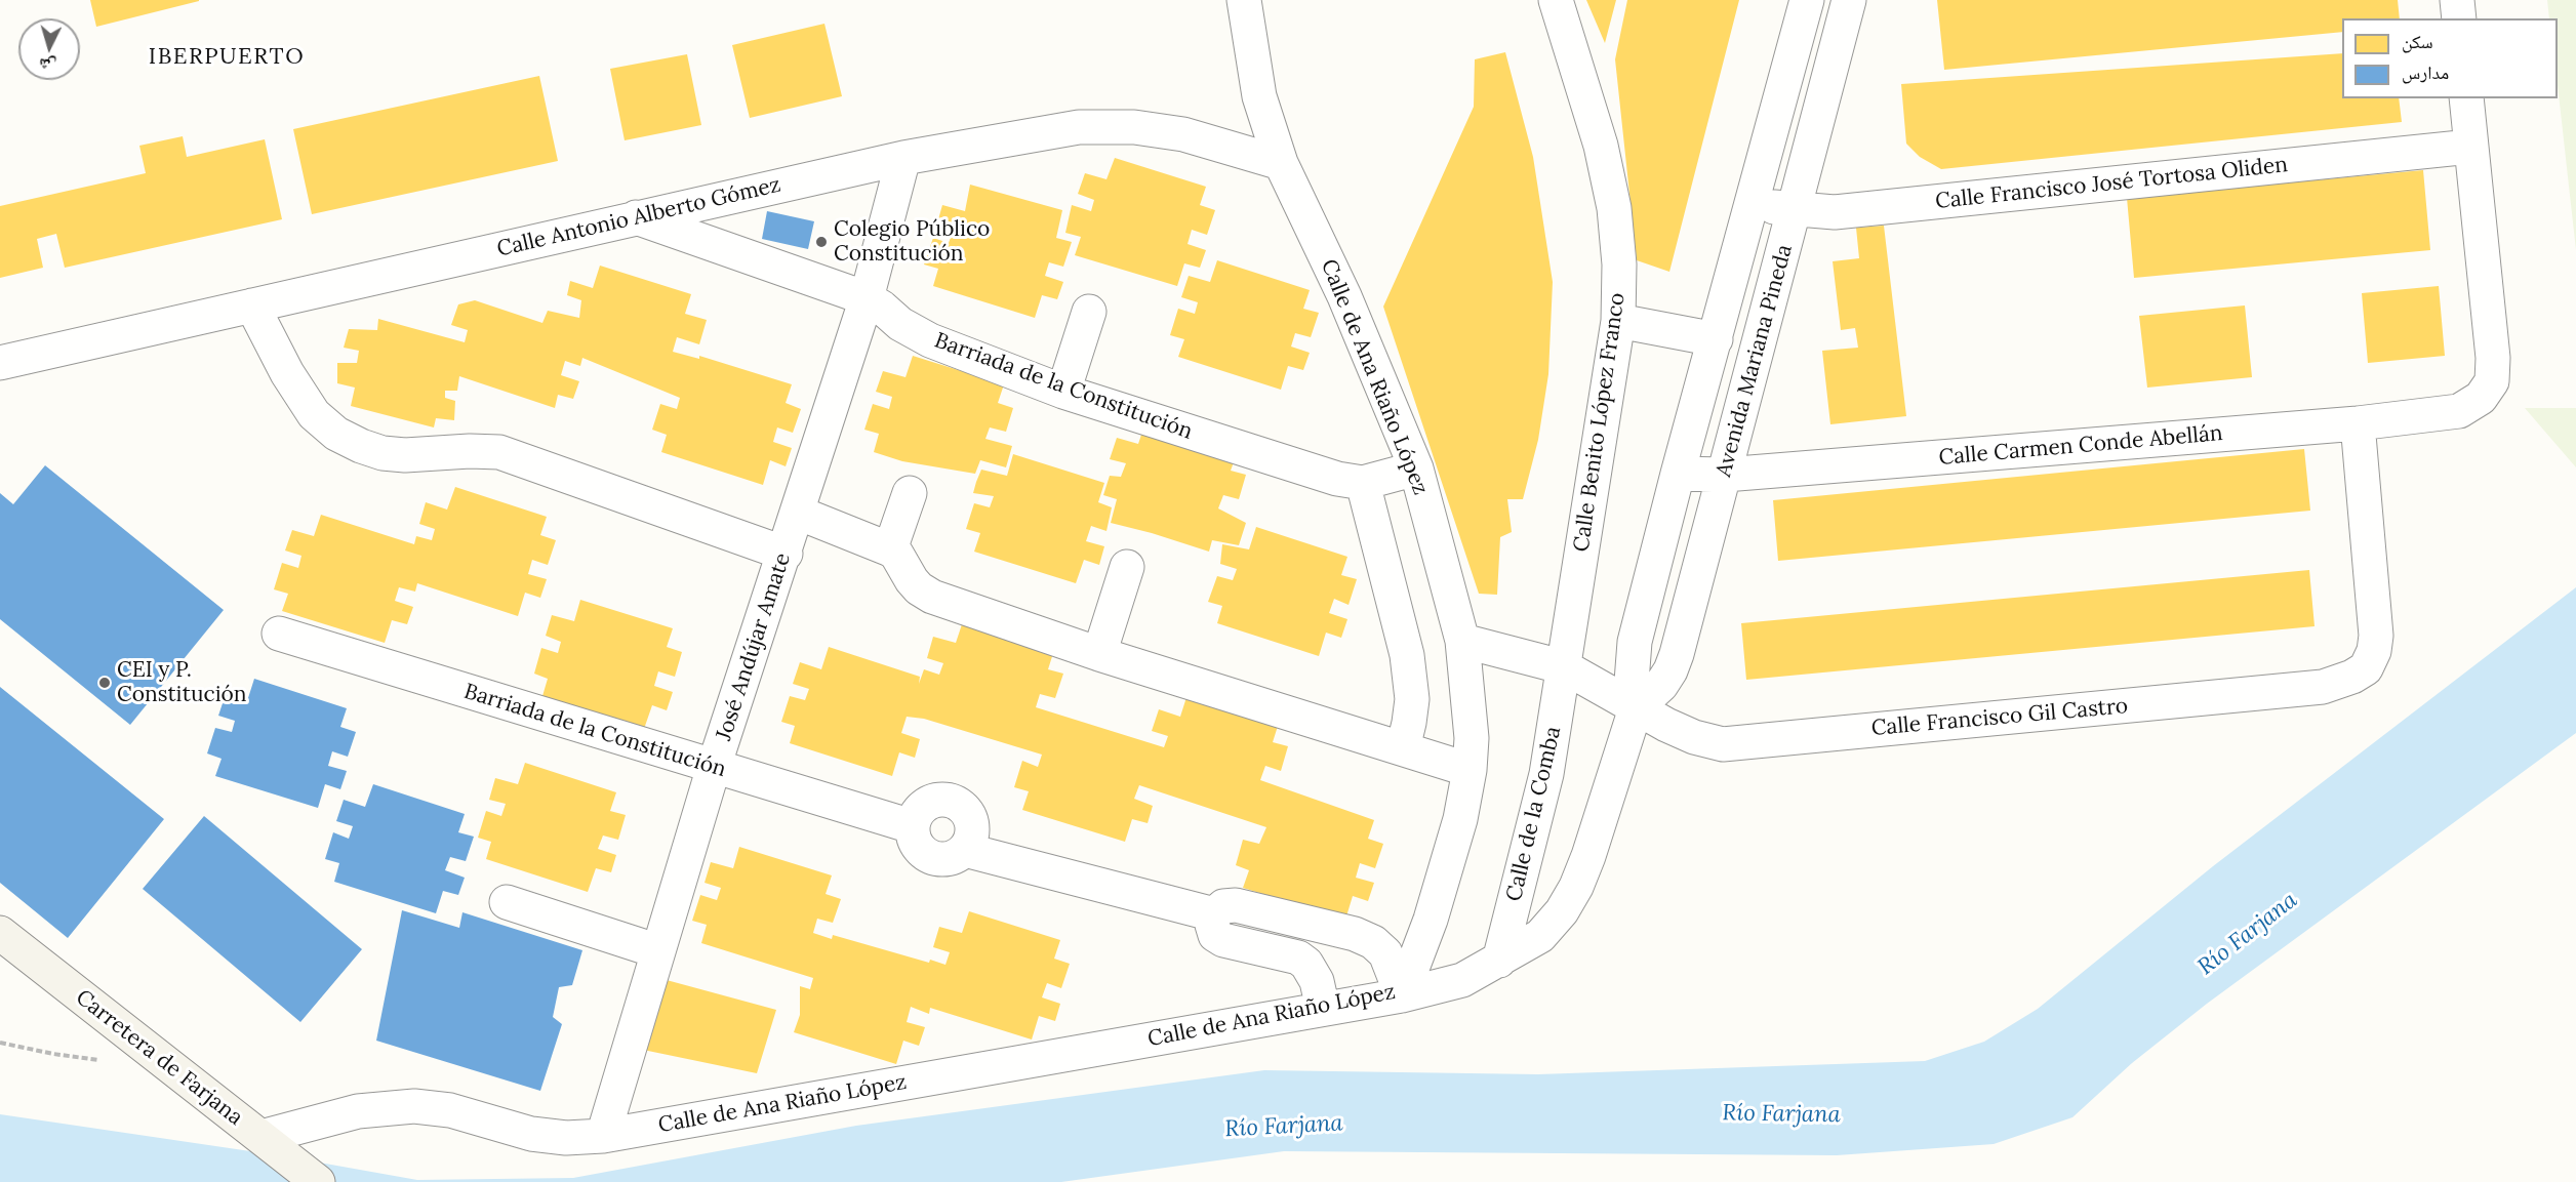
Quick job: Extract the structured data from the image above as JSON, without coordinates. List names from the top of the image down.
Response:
{
  "streets": {
    "main road": ["Carretera de Farjana"],
    "street": [
      "Calle Francisco José Tortosa Oliden",
      "Calle Antonio Alberto Gómez",
      "Avenida Mariana Pineda",
      "Calle de Ana Riaño López",
      "Barriada de la Constitución",
      "Calle Benito López Franco",
      "Calle Carmen Conde Abellán",
      "José Andújar Amate",
      "Calle Francisco Gil Castro",
      "Calle de la Comba"
    ]
  },
  "crossings": [
    ["Calle Francisco José Tortosa Oliden", "Avenida Mariana Pineda"],
    ["Calle Francisco José Tortosa Oliden", "Calle Carmen Conde Abellán"],
    ["Calle Antonio Alberto Gómez", "Calle de Ana Riaño López"],
    ["Calle Antonio Alberto Gómez", "Barriada de la Constitución"],
    ["Calle Antonio Alberto Gómez", "José Andújar Amate"],
    ["Avenida Mariana Pineda", "Calle de Ana Riaño López"],
    ["Avenida Mariana Pineda", "Calle Carmen Conde Abellán"],
    ["Avenida Mariana Pineda", "Calle Francisco Gil Castro"],
    ["Avenida Mariana Pineda", "Calle de la Comba"],
    ["Calle de Ana Riaño López", "Barriada de la Constitución"],
    ["Calle de Ana Riaño López", "José Andújar Amate"],
    ["Calle de Ana Riaño López", "Calle Francisco Gil Castro"],
    ["Calle de Ana Riaño López", "Carretera de Farjana"],
    ["Barriada de la Constitución", "José Andújar Amate"],
    ["Calle Benito López Franco", "Calle Francisco Gil Castro"],
    ["Calle Benito López Franco", "Calle de la Comba"],
    ["Calle Carmen Conde Abellán", "Calle Francisco Gil Castro"],
    ["Calle Francisco Gil Castro", "Calle de la Comba"]
  ],
  "districts": ["IBERPUERTO"],
  "water": ["Río Farjana"],
  "places": ["Colegio Público Constitución", "CEI y P. Constitución"],
  "legend": ["سكن", "مدارس"],
  "north": "bottom"
}
